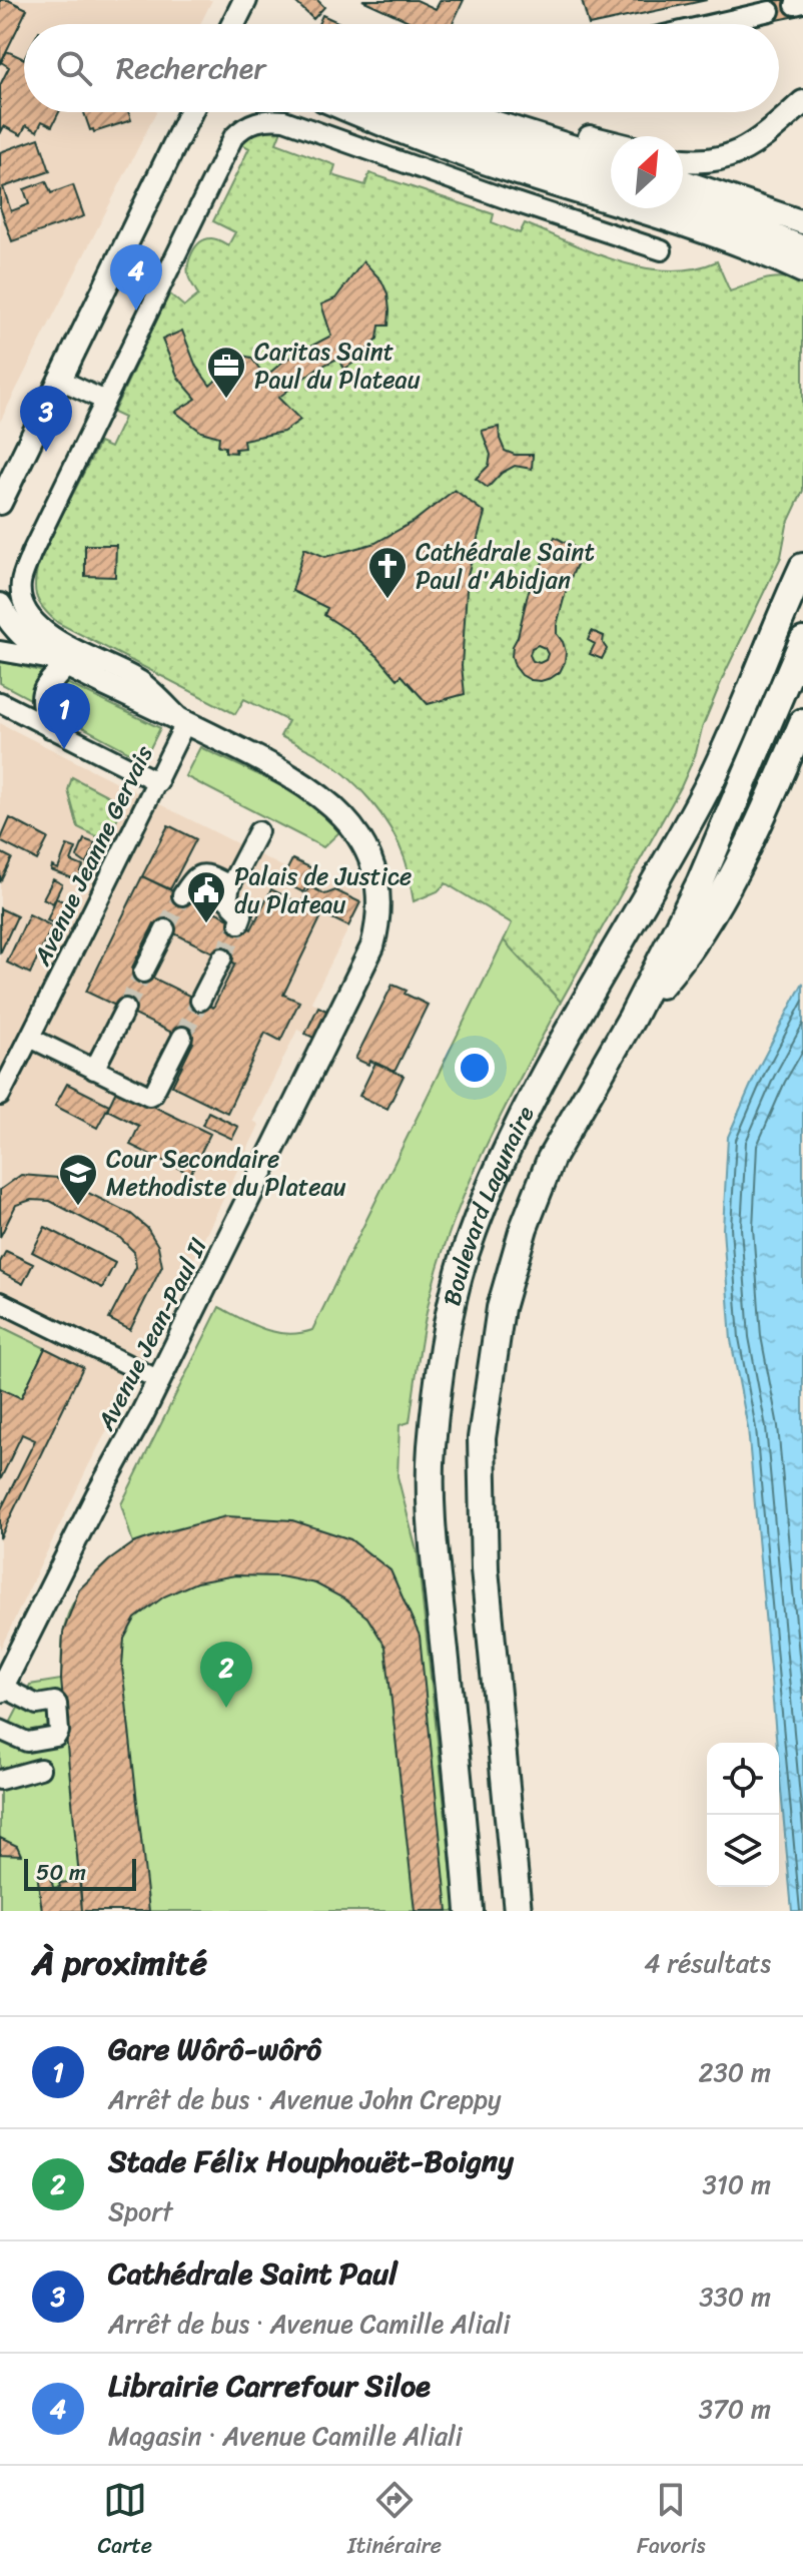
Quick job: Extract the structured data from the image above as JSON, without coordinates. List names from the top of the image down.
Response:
{
  "streets": {
    "highway": ["Boulevard Lagunaire"],
    "main road": ["Avenue Jean-Paul II"],
    "street": ["Avenue Jeanne Gervais"]
  },
  "crossings": [
    ["Avenue Jeanne Gervais", "Avenue Jean-Paul II"]
  ],
  "places": {
    "office": ["Caritas Saint Paul du Plateau"],
    "church": ["Cathédrale Saint Paul d'Abidjan"],
    "public building": ["Palais de Justice du Plateau"],
    "school or university": ["Cour Secondaire Methodiste du Plateau"]
  },
  "scale_bar": "50 m",
  "north": "top right",
  "page": {
    "search": "Rechercher",
    "pins": [
      "4",
      "3",
      "1",
      "2"
    ],
    "scale": "50 m",
    "heading": ["À proximité", "4 résultats"],
    "list": [
      {
        "mark": "1",
        "name": "Gare Wôrô-wôrô",
        "note": "Arrêt de bus · Avenue John Creppy",
        "value": "230 m"
      },
      {
        "mark": "2",
        "name": "Stade Félix Houphouët-Boigny",
        "note": "Sport",
        "value": "310 m"
      },
      {
        "mark": "3",
        "name": "Cathédrale Saint Paul",
        "note": "Arrêt de bus · Avenue Camille Aliali",
        "value": "330 m"
      },
      {
        "mark": "4",
        "name": "Librairie Carrefour Siloe",
        "note": "Magasin · Avenue Camille Aliali",
        "value": "370 m"
      }
    ],
    "nav": ["Carte", "Itinéraire", "Favoris"]
  }
}
